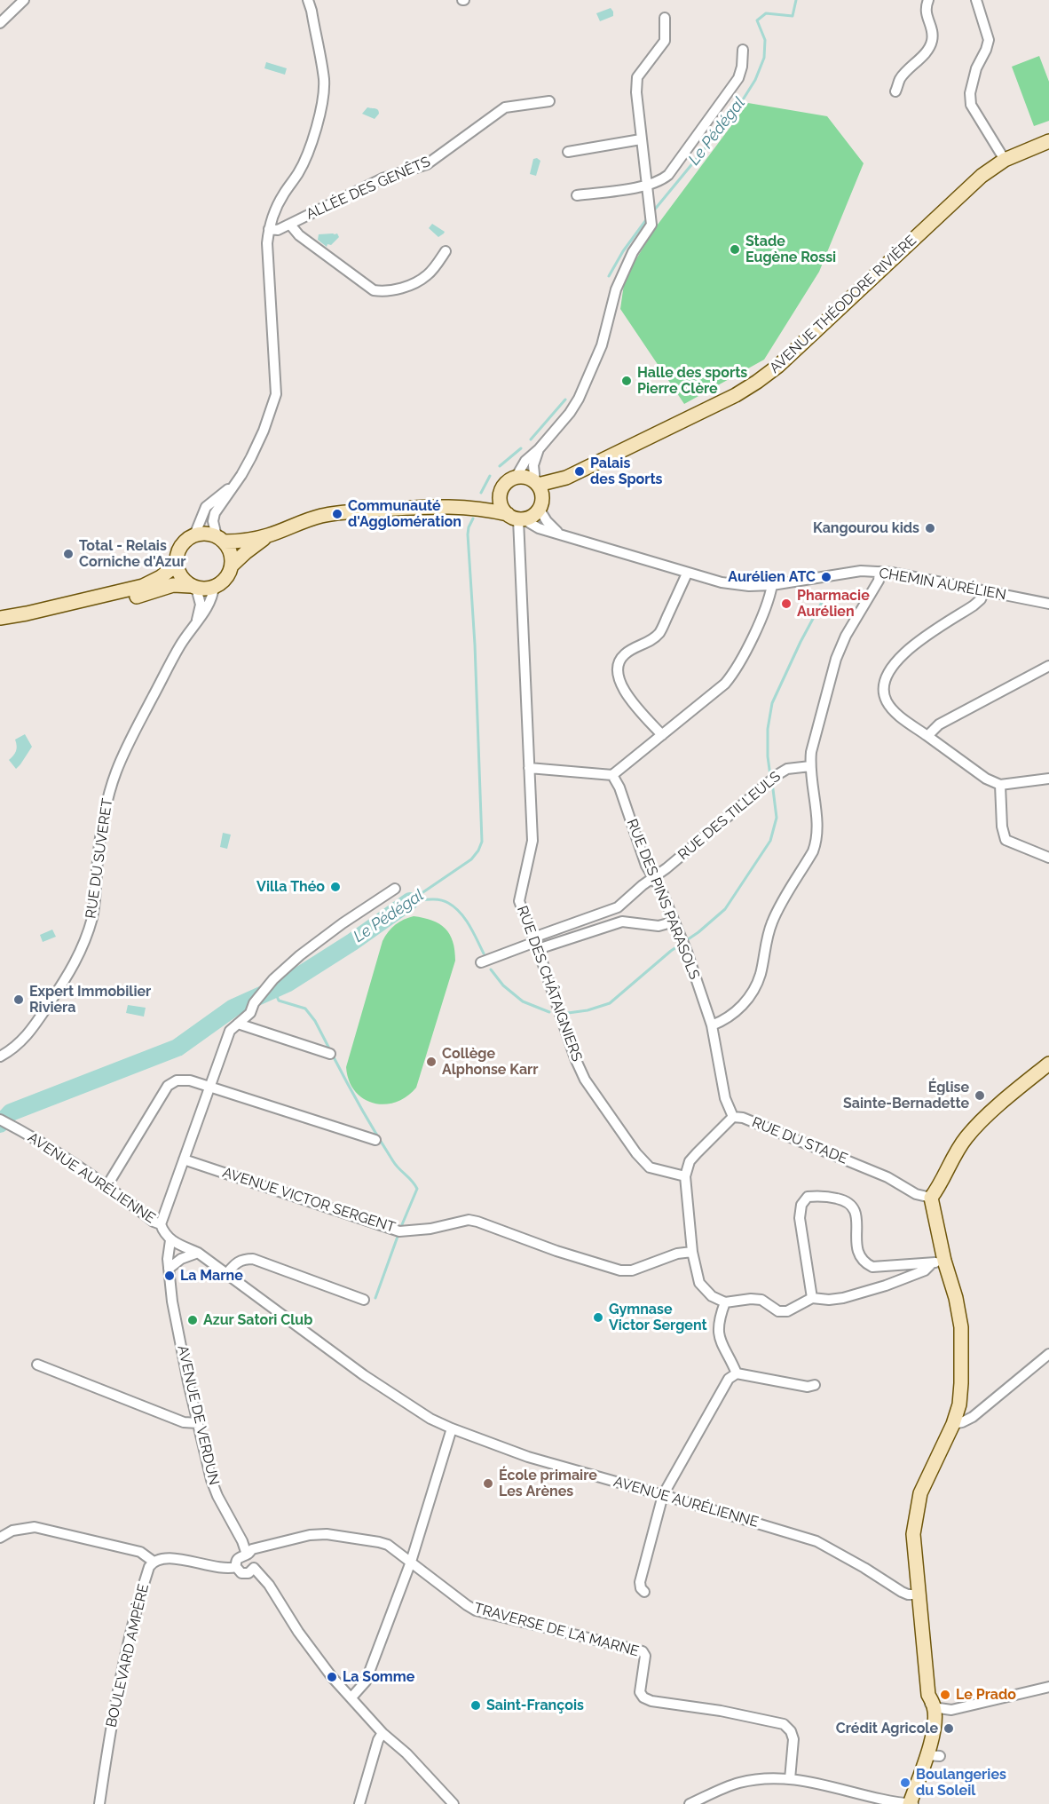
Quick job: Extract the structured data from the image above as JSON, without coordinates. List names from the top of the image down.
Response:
{
  "streets": {
    "main road": ["AVENUE THÉODORE RIVIÈRE"],
    "street": [
      "ALLÉE DES GENÊTS",
      "CHEMIN AURÉLIEN",
      "RUE DES TILLEULS",
      "RUE DU SUVERET",
      "RUE DES PINS PARASOLS",
      "RUE DES CHÂTAIGNIERS",
      "RUE DU STADE",
      "AVENUE AURÉLIENNE",
      "AVENUE VICTOR SERGENT",
      "AVENUE DE VERDUN",
      "TRAVERSE DE LA MARNE",
      "BOULEVARD AMPÈRE"
    ]
  },
  "crossings": [
    ["AVENUE THÉODORE RIVIÈRE", "CHEMIN AURÉLIEN"],
    ["AVENUE THÉODORE RIVIÈRE", "RUE DES CHÂTAIGNIERS"],
    ["CHEMIN AURÉLIEN", "RUE DES CHÂTAIGNIERS"],
    ["RUE DES TILLEULS", "RUE DES PINS PARASOLS"],
    ["RUE DES PINS PARASOLS", "RUE DU STADE"],
    ["RUE DES CHÂTAIGNIERS", "RUE DU STADE"],
    ["AVENUE AURÉLIENNE", "AVENUE DE VERDUN"],
    ["AVENUE DE VERDUN", "TRAVERSE DE LA MARNE"]
  ],
  "water": ["Le Pédégal"],
  "places": [
    "Stade Eugène Rossi",
    "Halle des sports Pierre Clère",
    "Palais des Sports",
    "Communauté d'Agglomération",
    "Kangourou kids",
    "Total - Relais Corniche d'Azur",
    "Aurélien ATC",
    "Pharmacie Aurélien",
    "Villa Théo",
    "Expert Immobilier Riviera",
    "Collège Alphonse Karr",
    "Église Sainte-Bernadette",
    "La Marne",
    "Gymnase Victor Sergent",
    "Azur Satori Club",
    "École primaire Les Arènes",
    "La Somme",
    "Le Prado",
    "Saint-François",
    "Crédit Agricole",
    "Boulangeries du Soleil"
  ]
}
